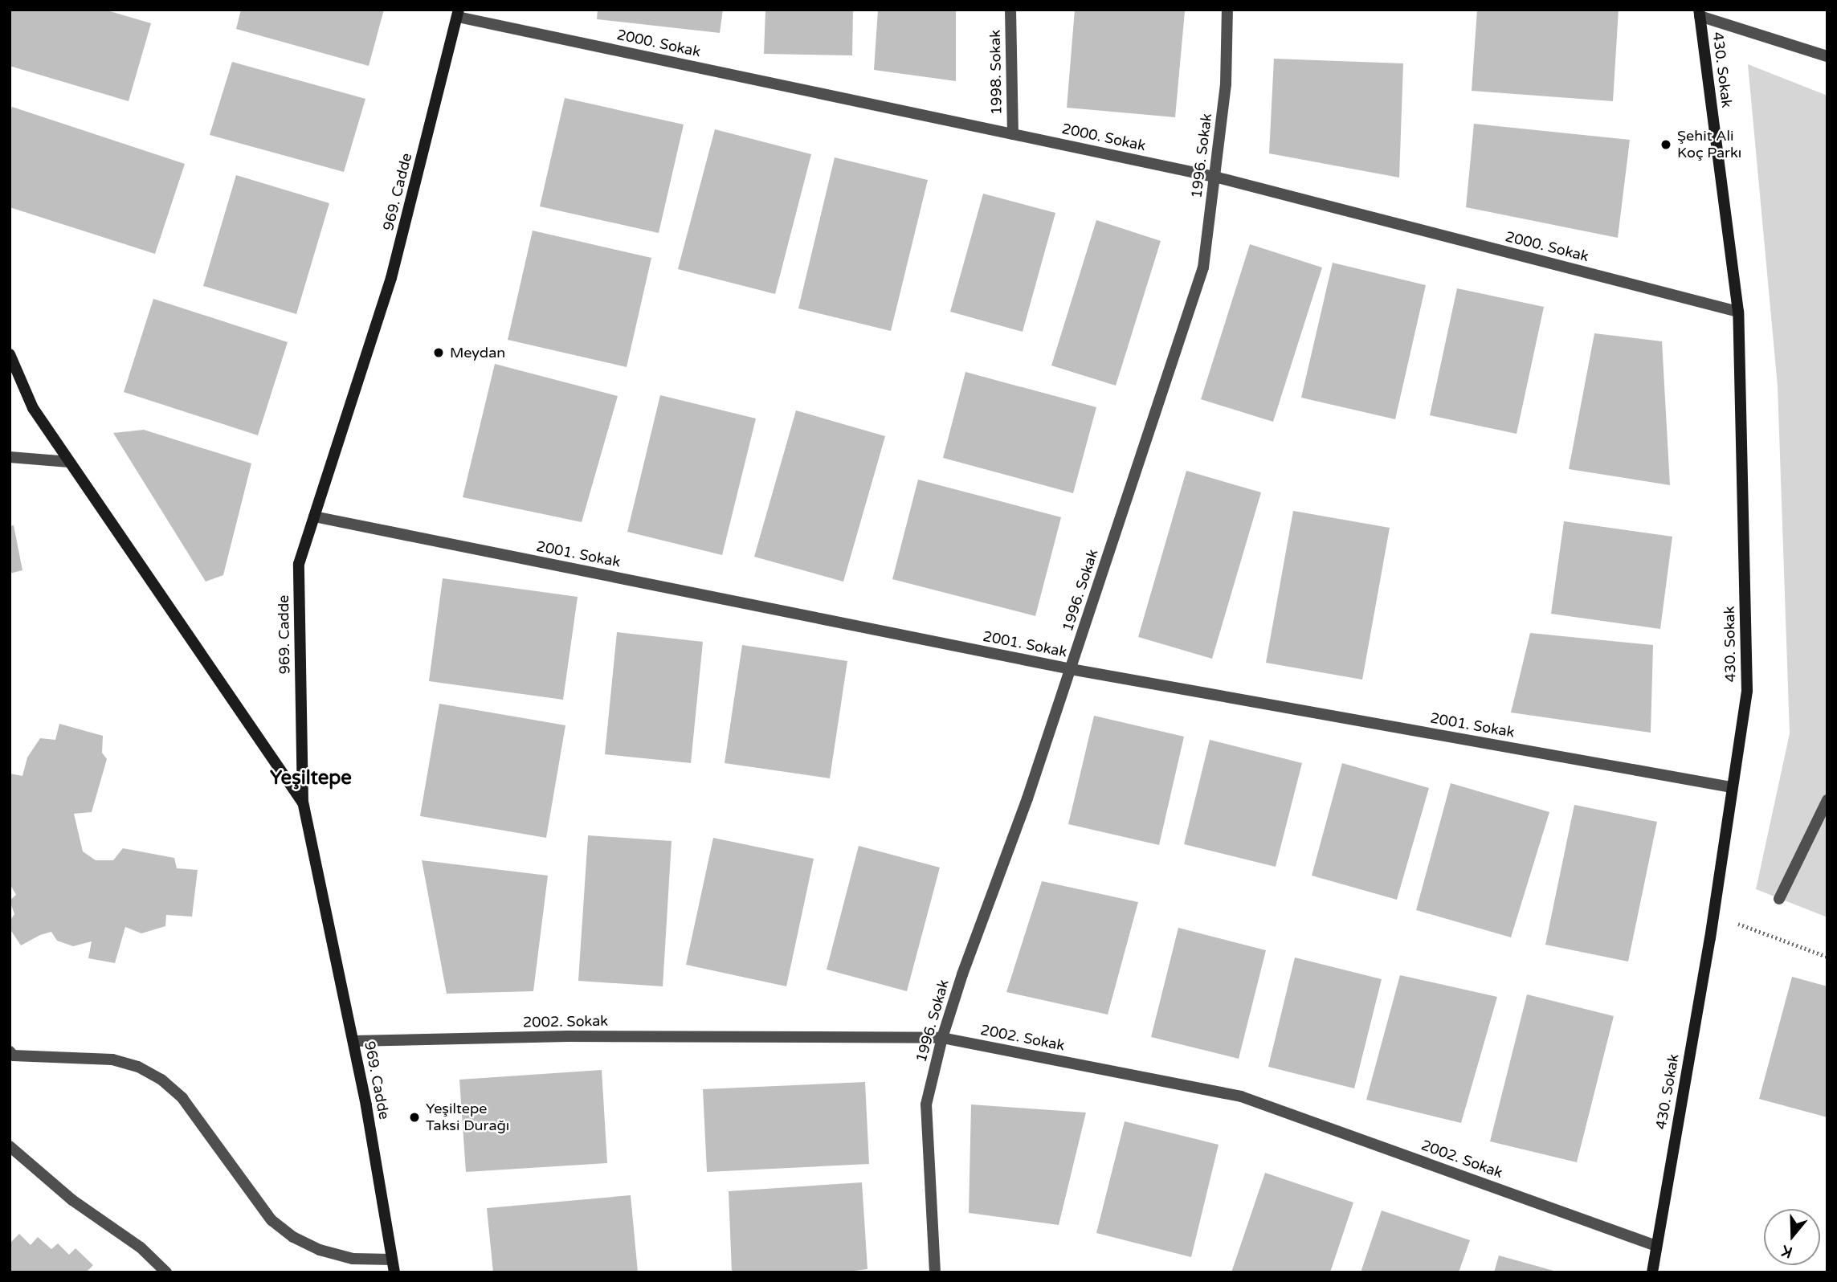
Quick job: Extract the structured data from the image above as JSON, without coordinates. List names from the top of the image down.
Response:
{
  "streets": {
    "street": [
      "2000. Sokak",
      "430. Sokak",
      "1998. Sokak",
      "1996. Sokak",
      "969. Cadde",
      "2001. Sokak",
      "2002. Sokak"
    ]
  },
  "crossings": [
    ["2000. Sokak", "430. Sokak"],
    ["2000. Sokak", "1998. Sokak"],
    ["2000. Sokak", "1996. Sokak"],
    ["2000. Sokak", "969. Cadde"],
    ["430. Sokak", "2001. Sokak"],
    ["430. Sokak", "2002. Sokak"],
    ["1996. Sokak", "2001. Sokak"],
    ["1996. Sokak", "2002. Sokak"],
    ["969. Cadde", "2001. Sokak"],
    ["969. Cadde", "2002. Sokak"]
  ],
  "districts": ["Yeşiltepe"],
  "places": ["Şehit Ali Koç Parkı", "Meydan", "Yeşiltepe Taksi Durağı"],
  "north": "bottom"
}
